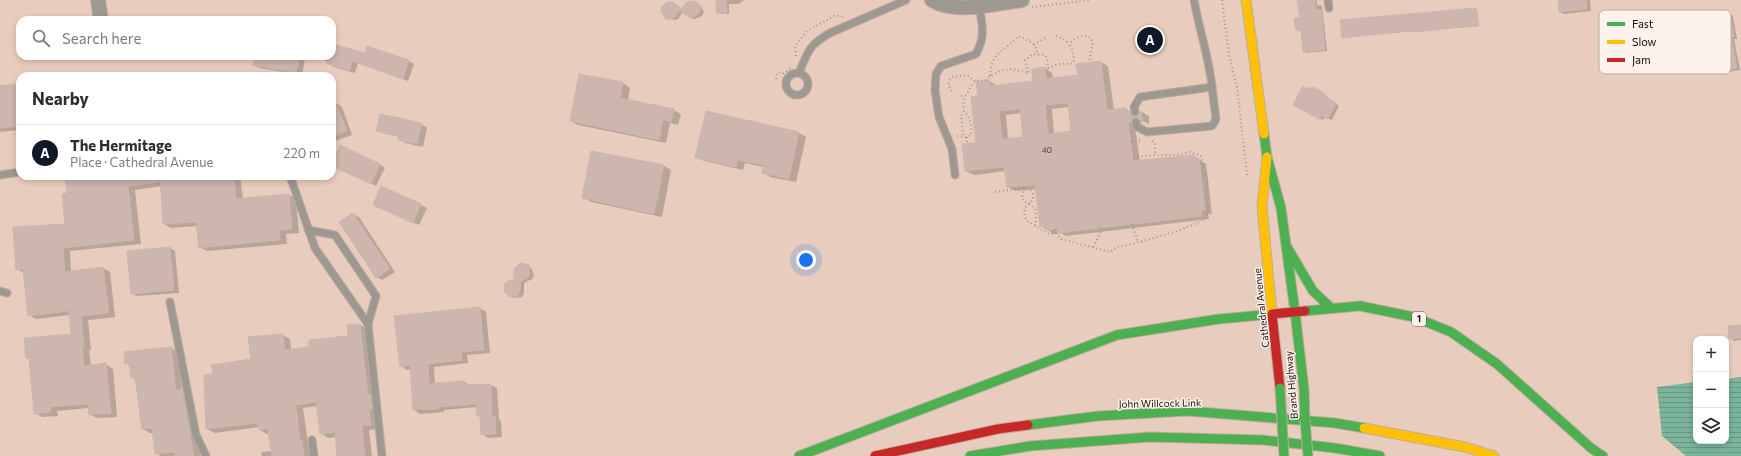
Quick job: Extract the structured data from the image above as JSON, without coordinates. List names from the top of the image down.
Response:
{
  "streets": {
    "main road": [
      "Cathedral Avenue",
      "1",
      "Brand Highway",
      "John Willcock Link"
    ]
  },
  "crossings": [
    ["Cathedral Avenue", "1"],
    ["Cathedral Avenue", "Brand Highway"],
    ["1", "Brand Highway"]
  ],
  "house_numbers": ["40"],
  "legend": ["Fast", "Slow", "Jam"],
  "page": {
    "search": "Search here",
    "pins": "A",
    "heading": "Nearby",
    "list": [
      {
        "mark": "A",
        "name": "The Hermitage",
        "note": "Place · Cathedral Avenue",
        "value": "220 m"
      }
    ],
    "map_buttons": ["+", "−"]
  }
}
